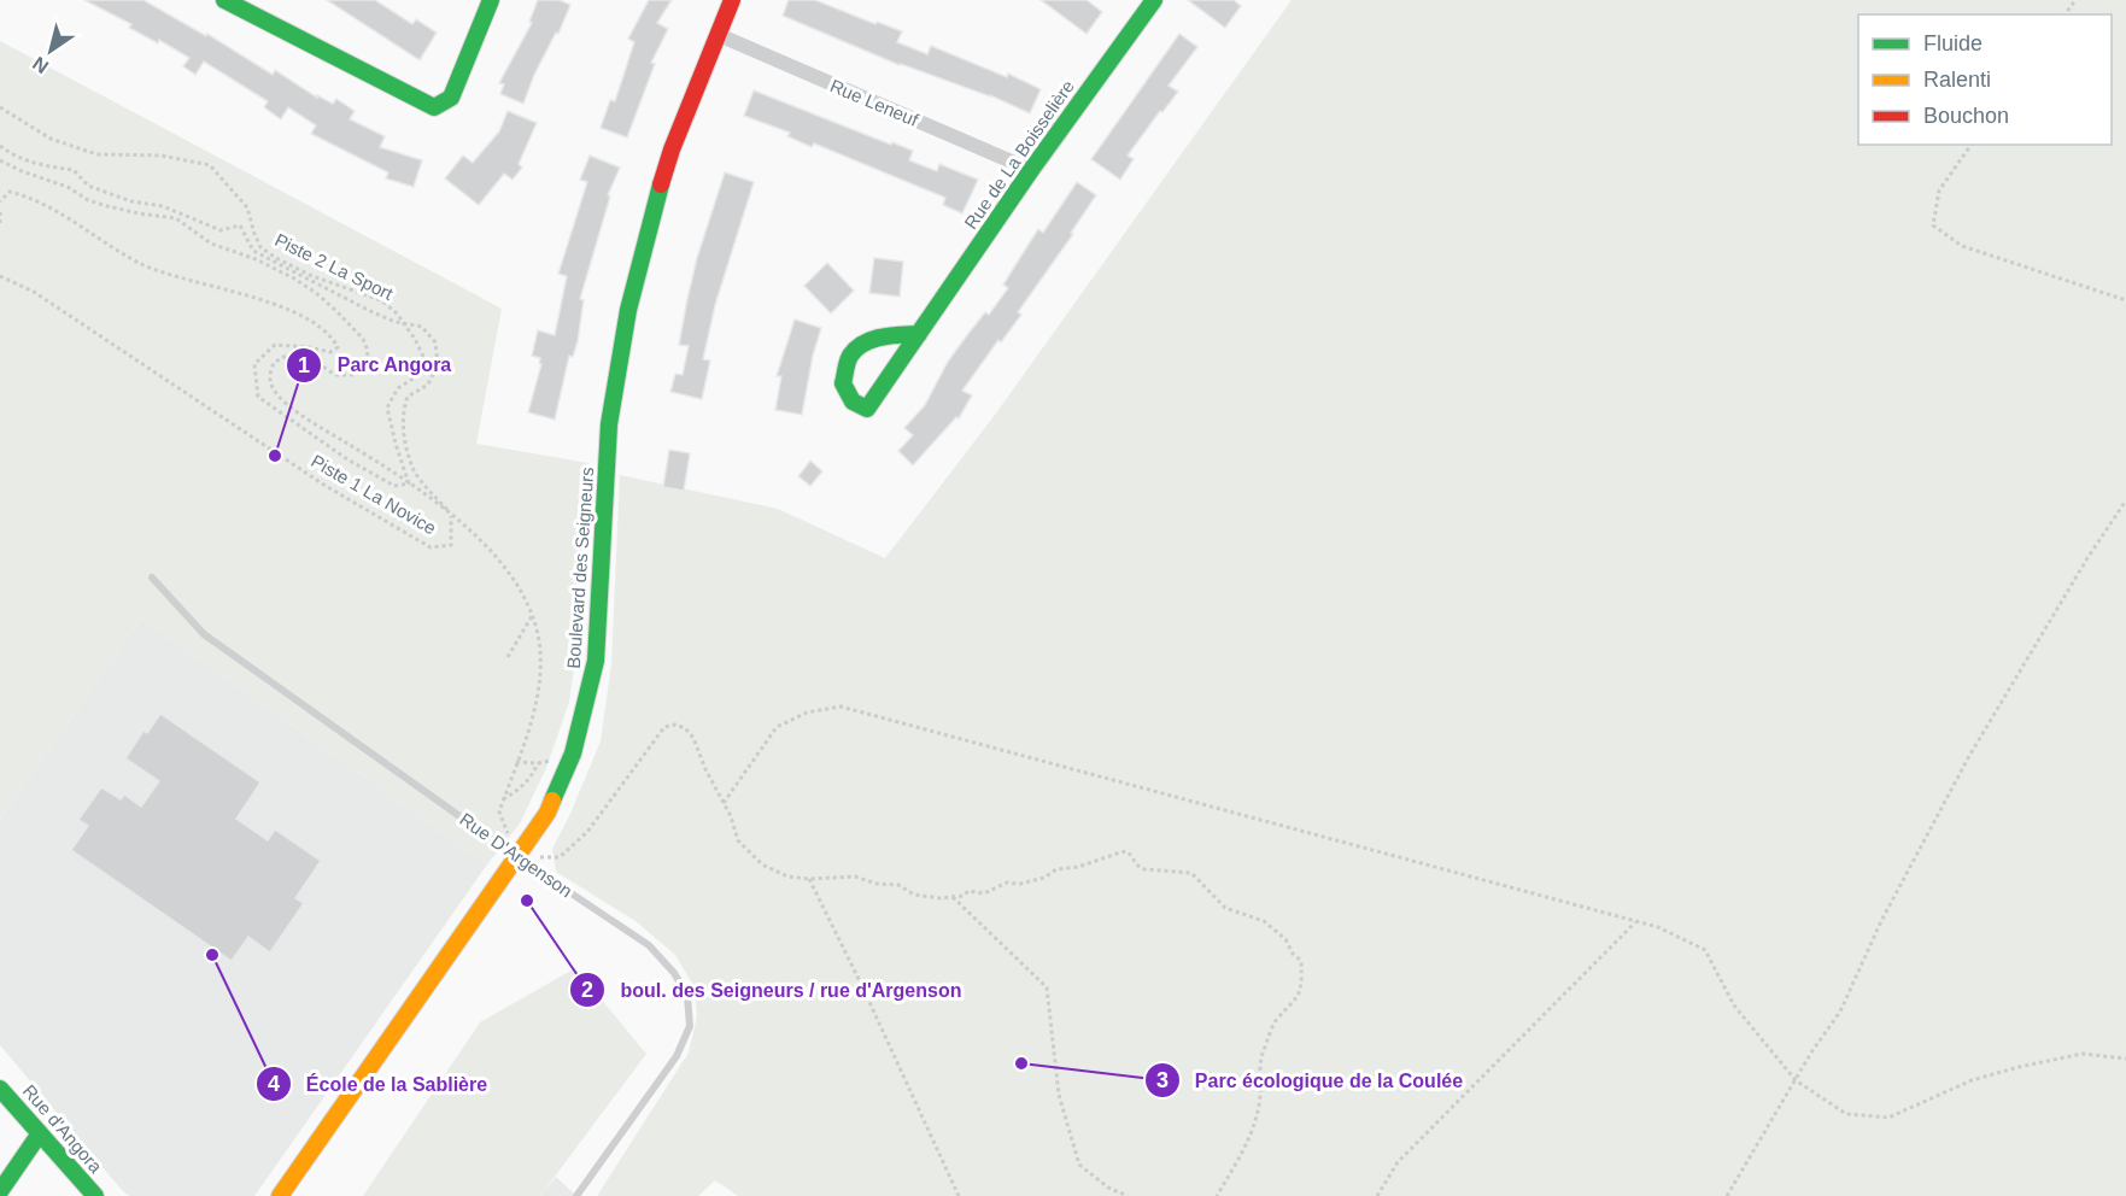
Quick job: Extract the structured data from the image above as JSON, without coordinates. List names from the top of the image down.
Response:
{
  "streets": {
    "street": [
      "Rue Leneuf",
      "Rue de La Boisselière",
      "Boulevard des Seigneurs",
      "Rue d'Angora"
    ],
    "lane": ["Rue D'Argenson"],
    "path": ["Piste 2 La Sport", "Piste 1 La Novice"]
  },
  "crossings": [
    ["Rue Leneuf", "Rue de La Boisselière"],
    ["Rue Leneuf", "Boulevard des Seigneurs"],
    ["Piste 2 La Sport", "Piste 1 La Novice"],
    ["Boulevard des Seigneurs", "Rue D'Argenson"]
  ],
  "places": [
    "Parc Angora",
    "boul. des Seigneurs / rue d'Argenson",
    "École de la Sablière",
    "Parc écologique de la Coulée"
  ],
  "legend": ["Fluide", "Ralenti", "Bouchon"],
  "north": "bottom left"
}
